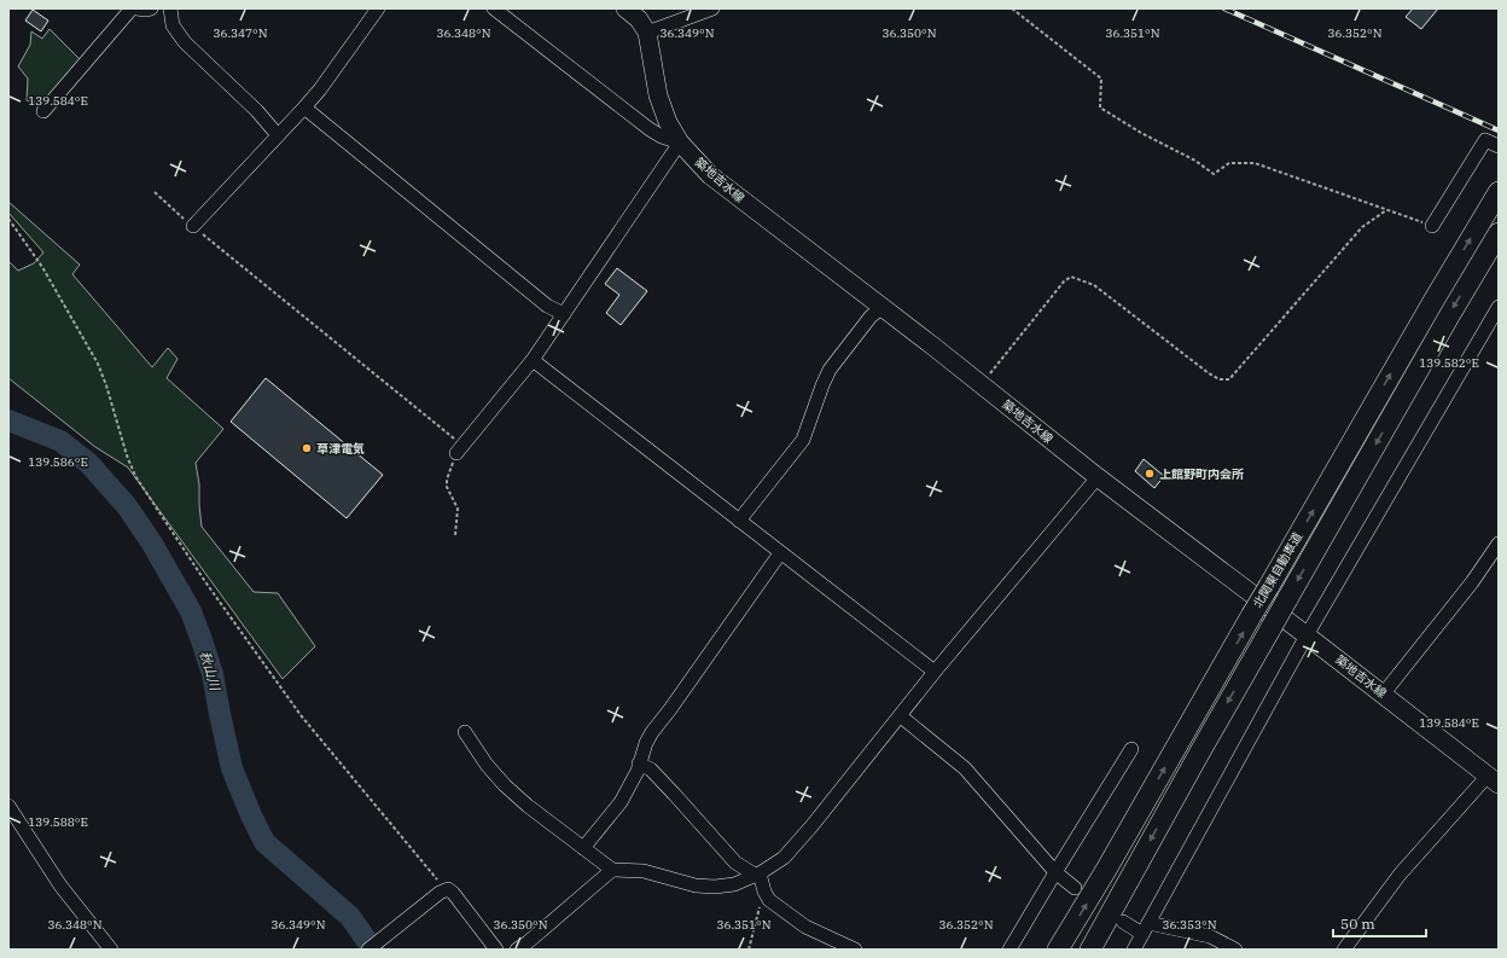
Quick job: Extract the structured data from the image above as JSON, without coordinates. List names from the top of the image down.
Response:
{
  "streets": {
    "highway": ["北関東自動車道"],
    "main road": ["築地吉水線"]
  },
  "water": ["秋山川"],
  "places": ["草津電気", "上館野町内会所"],
  "scale_bar": "50 m",
  "coordinates": [
    "36.347°N",
    "36.348°N",
    "36.349°N",
    "36.350°N",
    "36.351°N",
    "36.352°N",
    "139.584°E",
    "139.582°E",
    "139.586°E",
    "139.588°E",
    "36.353°N"
  ]
}
